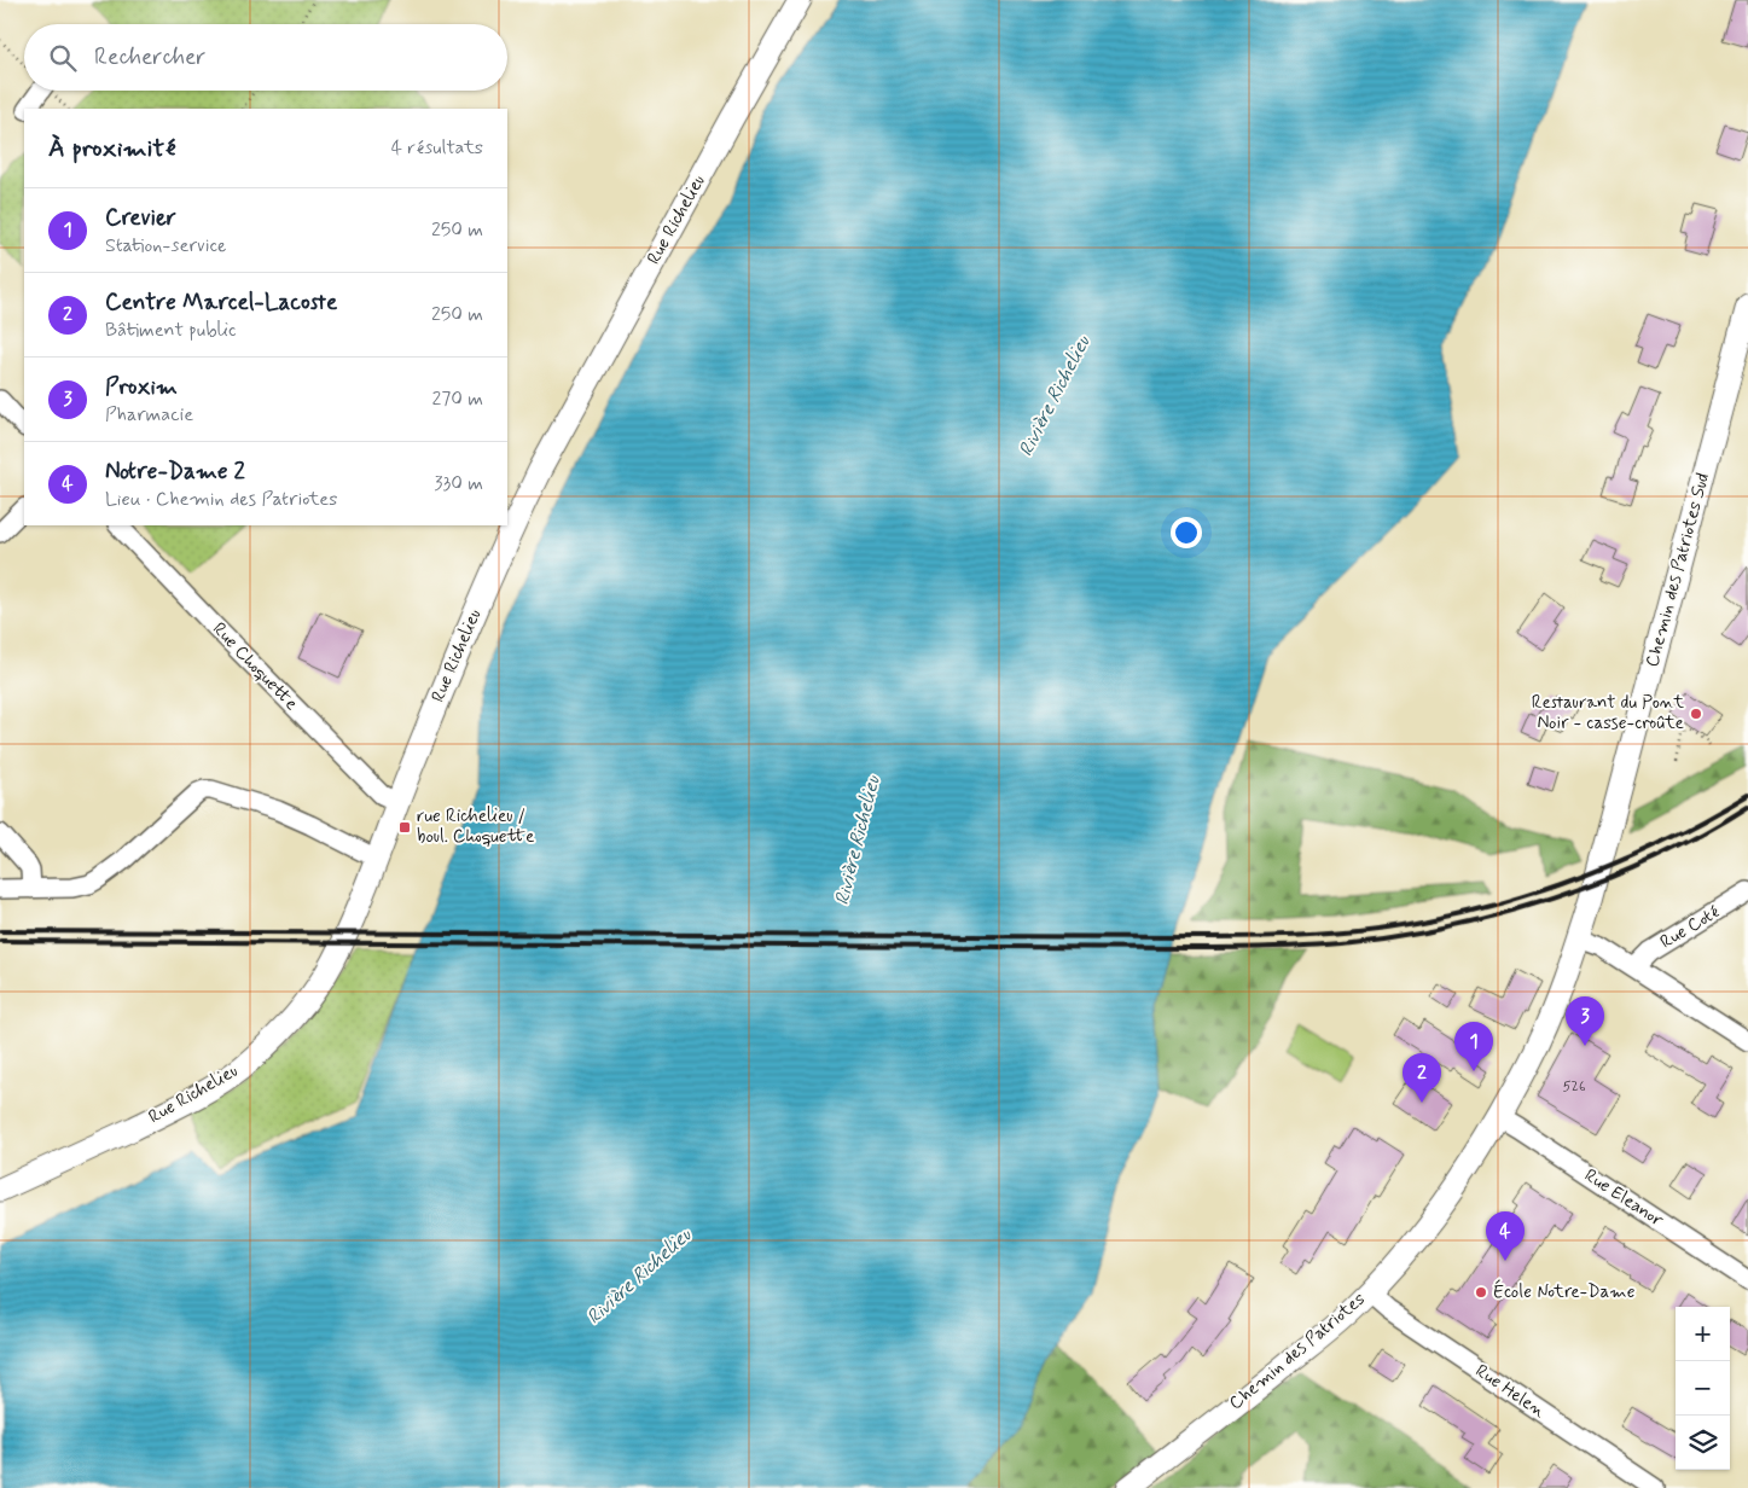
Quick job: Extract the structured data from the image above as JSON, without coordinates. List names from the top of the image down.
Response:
{
  "streets": {
    "main road": ["Rue Richelieu", "Chemin des Patriotes Sud", "Chemin des Patriotes"],
    "street": [
      "Rue Choquette",
      "Rue Coté",
      "Rue Eleanor",
      "Rue Helen"
    ]
  },
  "crossings": [
    ["Rue Richelieu", "Rue Choquette"],
    ["Chemin des Patriotes Sud", "Chemin des Patriotes"],
    ["Rue Eleanor", "Chemin des Patriotes"],
    ["Chemin des Patriotes", "Rue Helen"]
  ],
  "water": ["Rivière Richelieu"],
  "places": {
    "other": ["Restaurant du Pont Noir - casse-croûte", "École Notre-Dame"],
    "transit": ["rue Richelieu / boul. Choquette"]
  },
  "house_numbers": ["526"],
  "page": {
    "search": "Rechercher",
    "heading": ["À proximité", "4 résultats"],
    "list": [
      {
        "mark": "1",
        "name": "Crevier",
        "note": "Station-service",
        "value": "250 m"
      },
      {
        "mark": "2",
        "name": "Centre Marcel-Lacoste",
        "note": "Bâtiment public",
        "value": "250 m"
      },
      {
        "mark": "3",
        "name": "Proxim",
        "note": "Pharmacie",
        "value": "270 m"
      },
      {
        "mark": "4",
        "name": "Notre-Dame 2",
        "note": "Lieu · Chemin des Patriotes",
        "value": "330 m"
      }
    ],
    "pins": [
      "3",
      "1",
      "2",
      "4"
    ],
    "map_buttons": ["+", "−"]
  }
}
